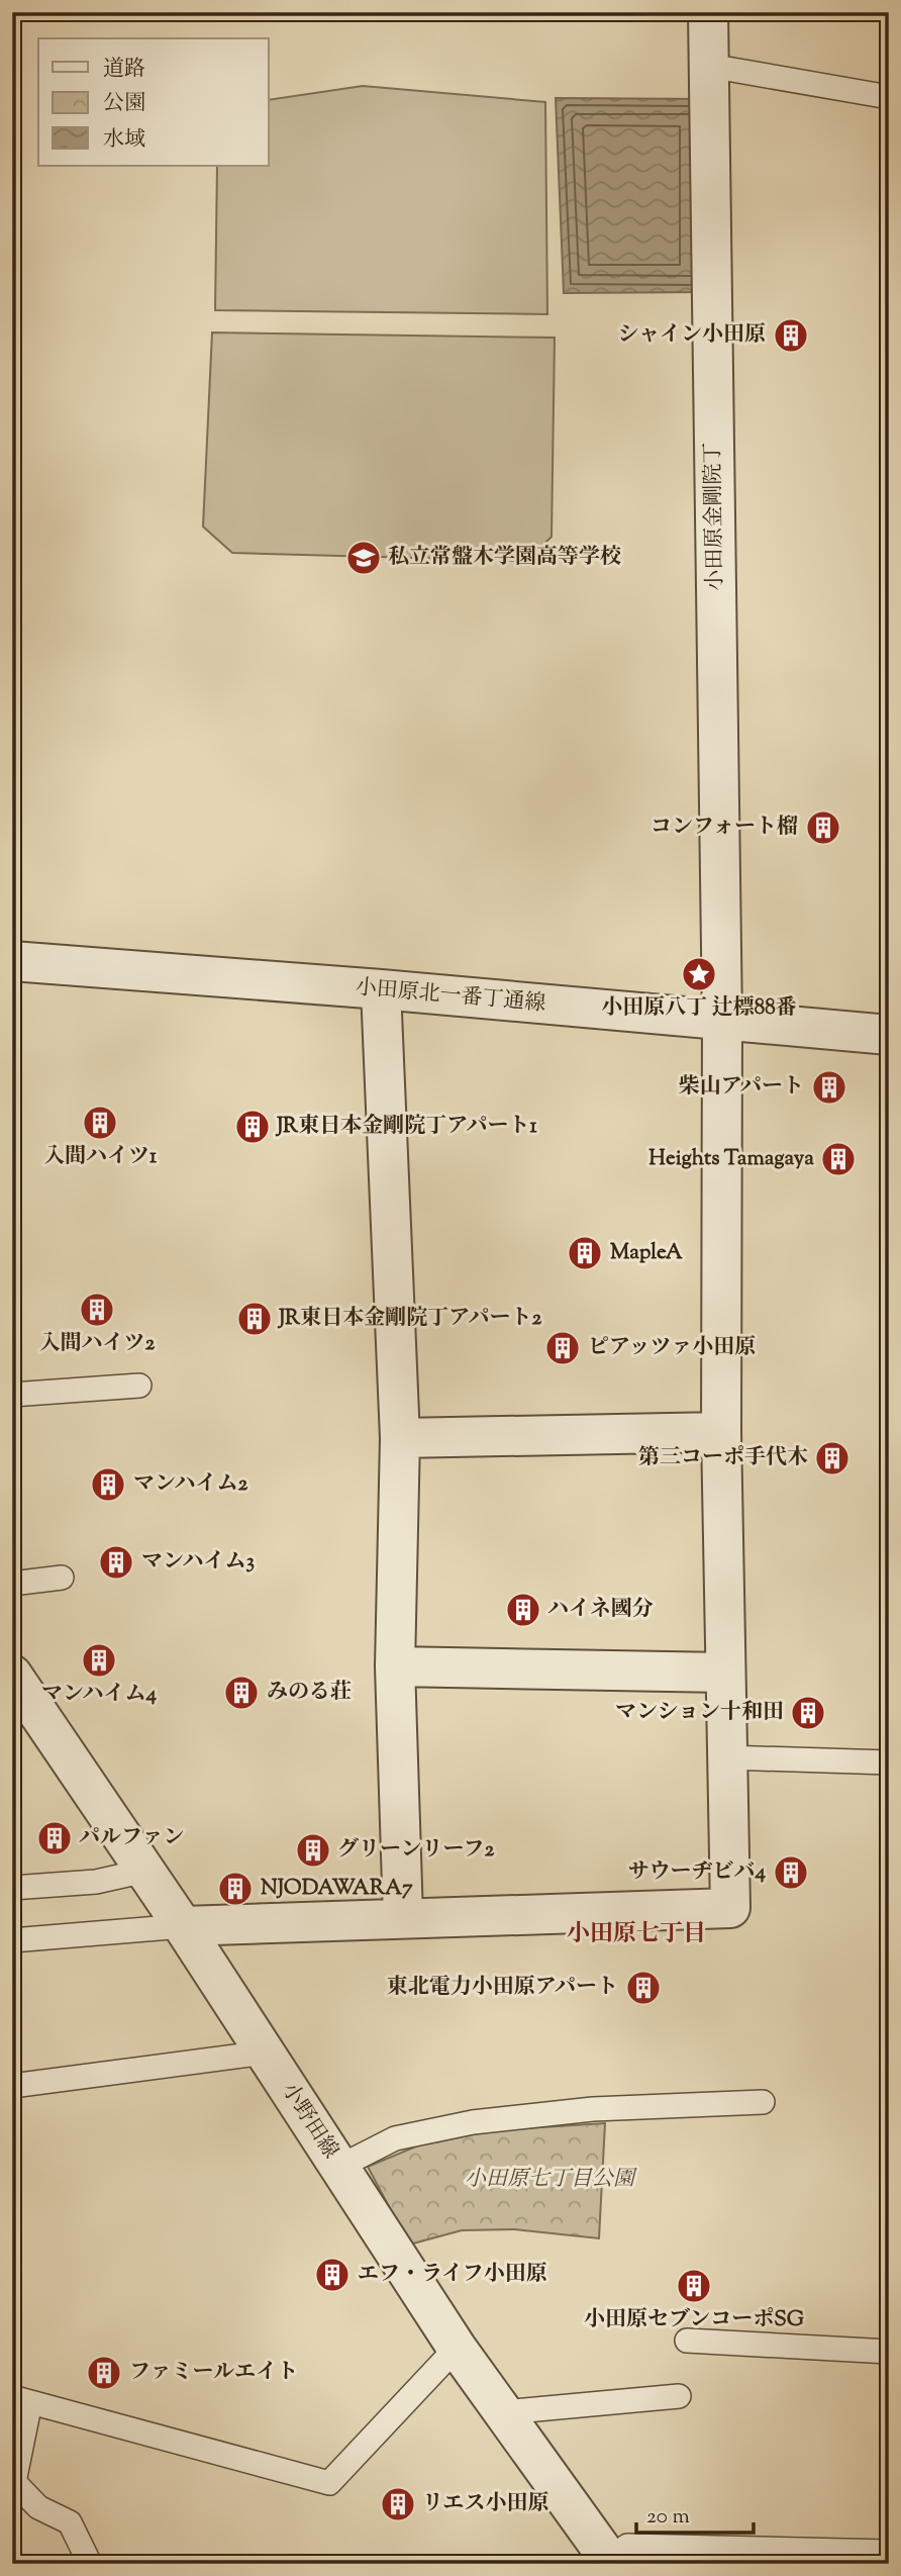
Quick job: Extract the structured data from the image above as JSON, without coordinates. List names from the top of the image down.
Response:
{
  "streets": {
    "street": ["小田原金剛院丁", "小田原北一番丁通線", "小野田線"]
  },
  "crossings": [
    ["小田原金剛院丁", "小田原北一番丁通線"]
  ],
  "districts": ["小田原七丁目"],
  "parks": ["小田原七丁目公園"],
  "places": {
    "building": [
      "シャイン小田原",
      "コンフォート榴",
      "柴山アパート",
      "入間ハイツ1",
      "JR東日本金剛院丁アパート1",
      "Heights Tamagaya",
      "MapleA",
      "入間ハイツ2",
      "JR東日本金剛院丁アパート2",
      "ピアッツァ小田原",
      "第三コーポ手代木",
      "マンハイム2",
      "マンハイム3",
      "ハイネ國分",
      "マンハイム4",
      "みのる荘",
      "マンション十和田",
      "パルファン",
      "グリーンリーフ2",
      "サウーヂビバ4",
      "NJODAWARA7",
      "東北電力小田原アパート",
      "エフ・ライフ小田原",
      "小田原セブンコーポSG",
      "ファミールエイト",
      "リエス小田原"
    ],
    "school or university": ["私立常盤木学園高等学校"],
    "place": ["小田原八丁 辻標88番"]
  },
  "legend": ["道路", "公園", "水域"],
  "scale_bar": "20 m"
}
